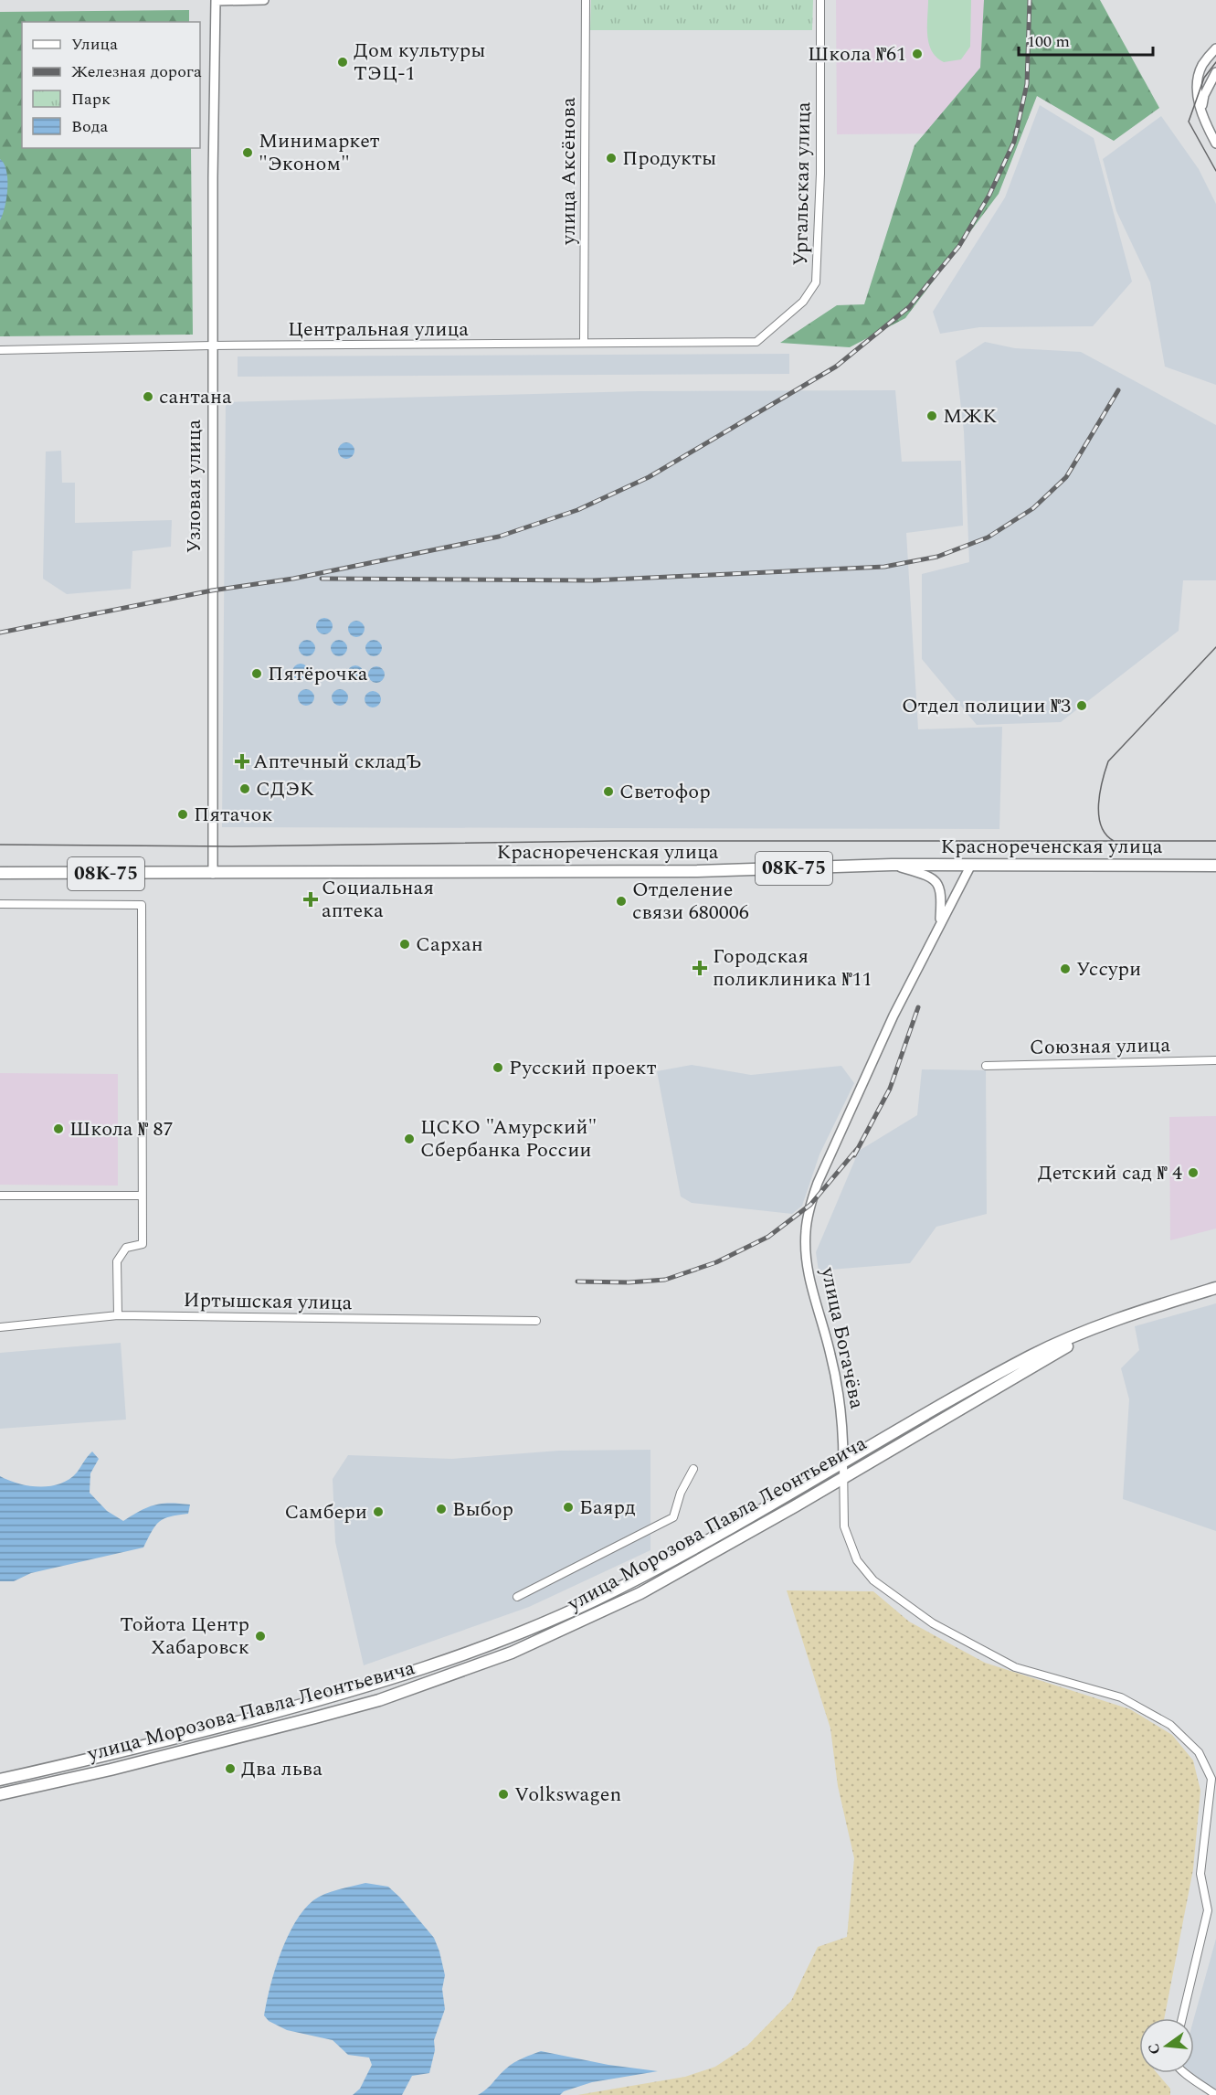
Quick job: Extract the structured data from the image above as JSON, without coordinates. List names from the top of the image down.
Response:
{
  "streets": {
    "main road": ["Краснореченская улица", "08К-75", "улица Морозова Павла Леонтьевича"],
    "street": [
      "улица Аксёнова",
      "Ургальская улица",
      "Центральная улица",
      "Узловая улица",
      "Союзная улица",
      "Иртышская улица",
      "улица Богачёва"
    ]
  },
  "crossings": [
    ["улица Аксёнова", "Центральная улица"],
    ["Ургальская улица", "Центральная улица"],
    ["Центральная улица", "Узловая улица"],
    ["Узловая улица", "Краснореченская улица"],
    ["Краснореченская улица", "улица Богачёва"],
    ["улица Богачёва", "улица Морозова Павла Леонтьевича"]
  ],
  "places": {
    "other": [
      "Школа №61",
      "Дом культуры ТЭЦ-1",
      "Минимаркет \"Эконом\"",
      "Продукты",
      "сантана",
      "МЖК",
      "Пятёрочка",
      "Отдел полиции №3",
      "СДЭК",
      "Светофор",
      "Пятачок",
      "Отделение связи 680006",
      "Сархан",
      "Уссури",
      "Русский проект",
      "Школа № 87",
      "ЦСКО \"Амурский\" Сбербанка России",
      "Детский сад № 4",
      "Баярд",
      "Выбор",
      "Самбери",
      "Тойота Центр Хабаровск",
      "Два льва",
      "Volkswagen"
    ],
    "health": ["Аптечный складЪ", "Социальная аптека", "Городская поликлиника №11"]
  },
  "legend": [
    "Улица",
    "Железная дорога",
    "Парк",
    "Вода"
  ],
  "scale_bar": "100 m",
  "north": "left"
}
